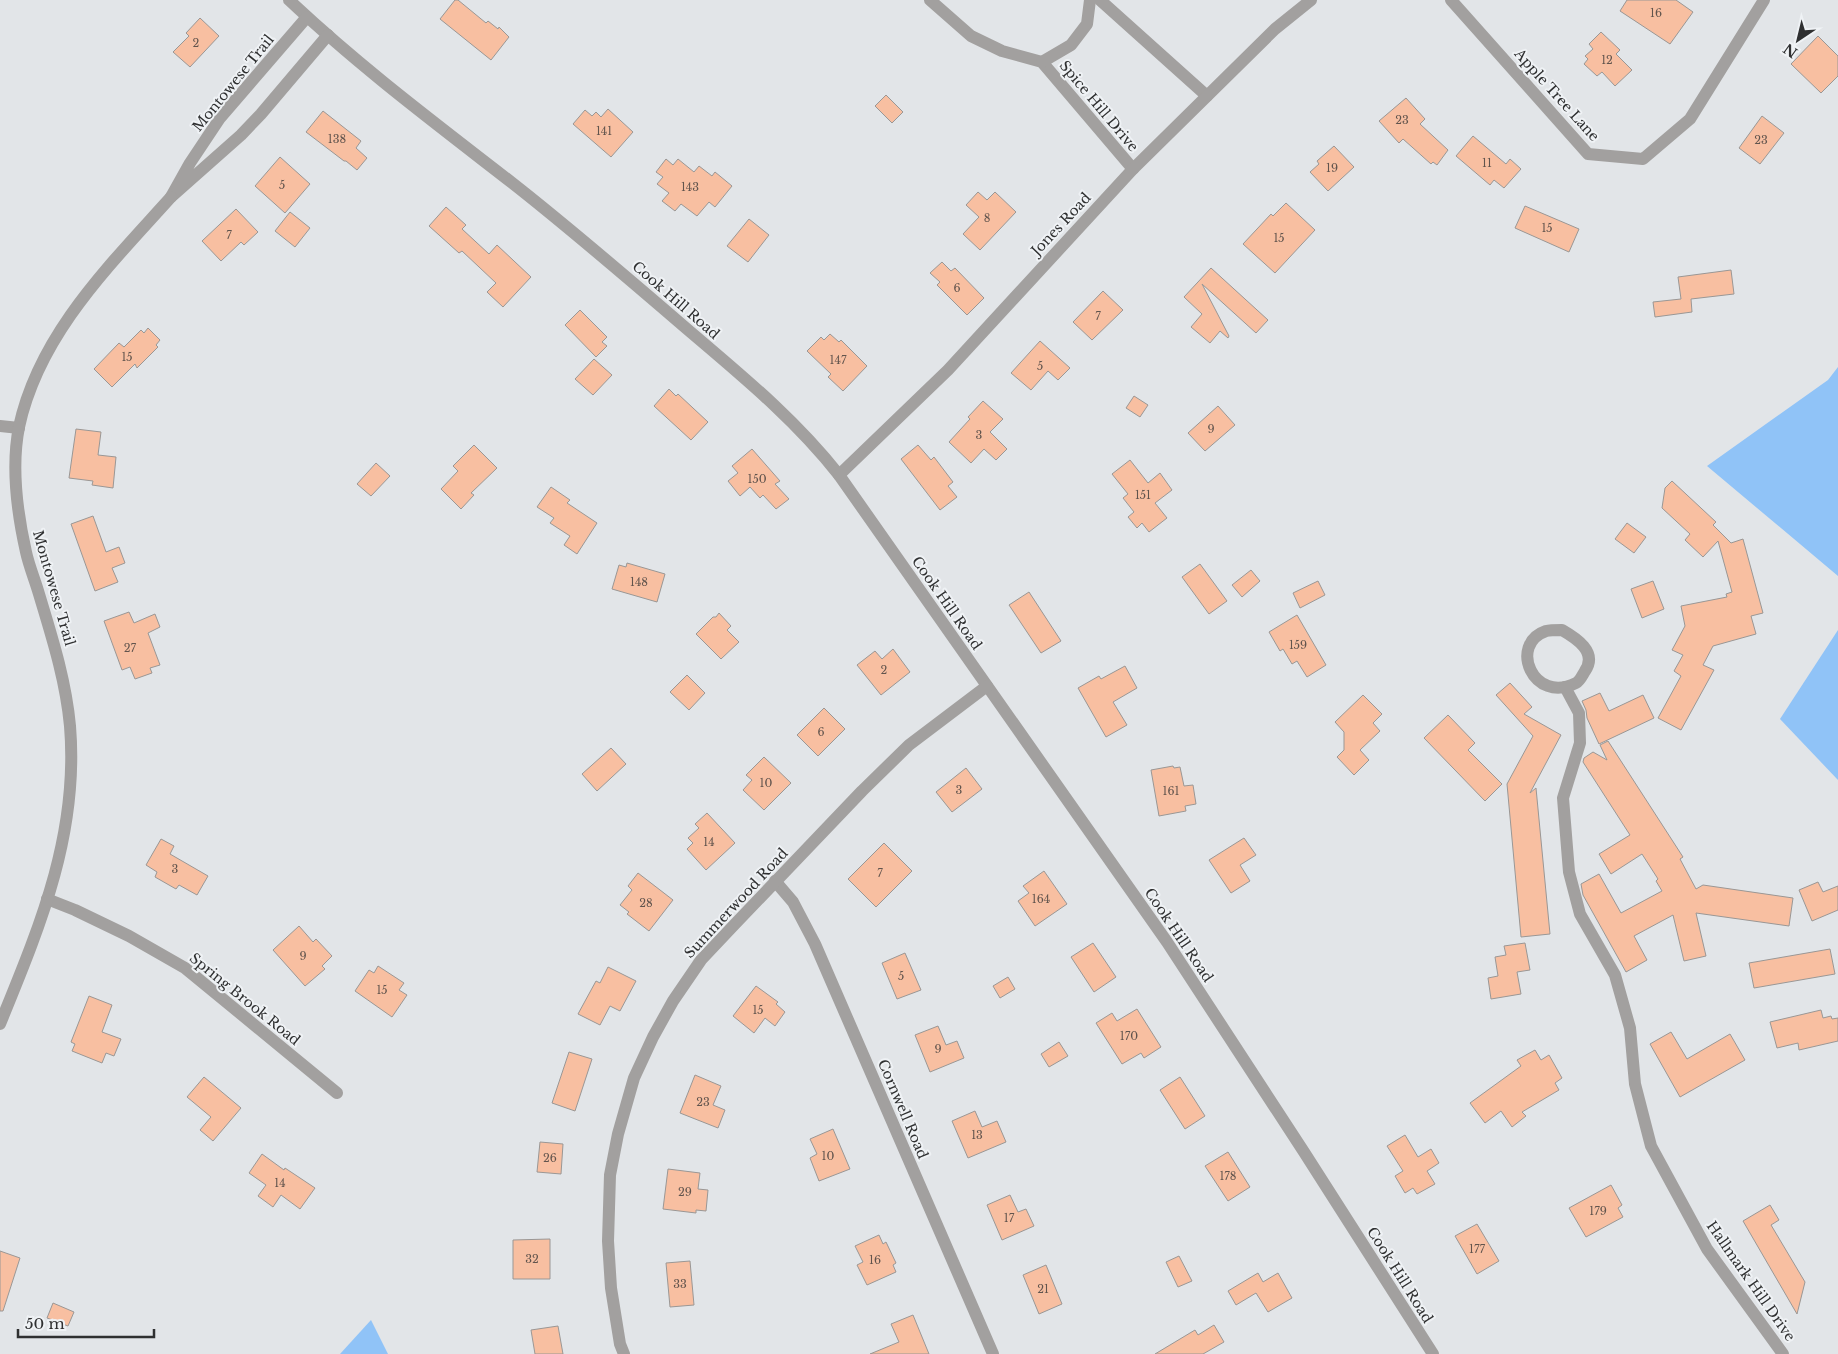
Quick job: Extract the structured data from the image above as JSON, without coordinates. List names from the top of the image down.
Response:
{
  "streets": {
    "street": [
      "Montowese Trail",
      "Apple Tree Lane",
      "Spice Hill Drive",
      "Jones Road",
      "Cook Hill Road",
      "Summerwood Road",
      "Spring Brook Road",
      "Cornwell Road",
      "Hallmark Hill Drive"
    ]
  },
  "crossings": [
    ["Montowese Trail", "Cook Hill Road"],
    ["Montowese Trail", "Spring Brook Road"],
    ["Spice Hill Drive", "Jones Road"],
    ["Jones Road", "Cook Hill Road"],
    ["Cook Hill Road", "Summerwood Road"],
    ["Summerwood Road", "Cornwell Road"]
  ],
  "house_numbers": [
    "16",
    "2",
    "12",
    "23",
    "141",
    "138",
    "23",
    "11",
    "19",
    "5",
    "143",
    "8",
    "15",
    "7",
    "15",
    "6",
    "7",
    "15",
    "147",
    "5",
    "9",
    "3",
    "150",
    "151",
    "148",
    "159",
    "27",
    "2",
    "6",
    "10",
    "3",
    "161",
    "14",
    "3",
    "7",
    "164",
    "28",
    "9",
    "5",
    "15",
    "15",
    "170",
    "9",
    "23",
    "13",
    "10",
    "26",
    "178",
    "14",
    "29",
    "179",
    "17",
    "177",
    "32",
    "16",
    "33",
    "21"
  ],
  "scale_bar": "50 m",
  "north": "bottom left"
}
